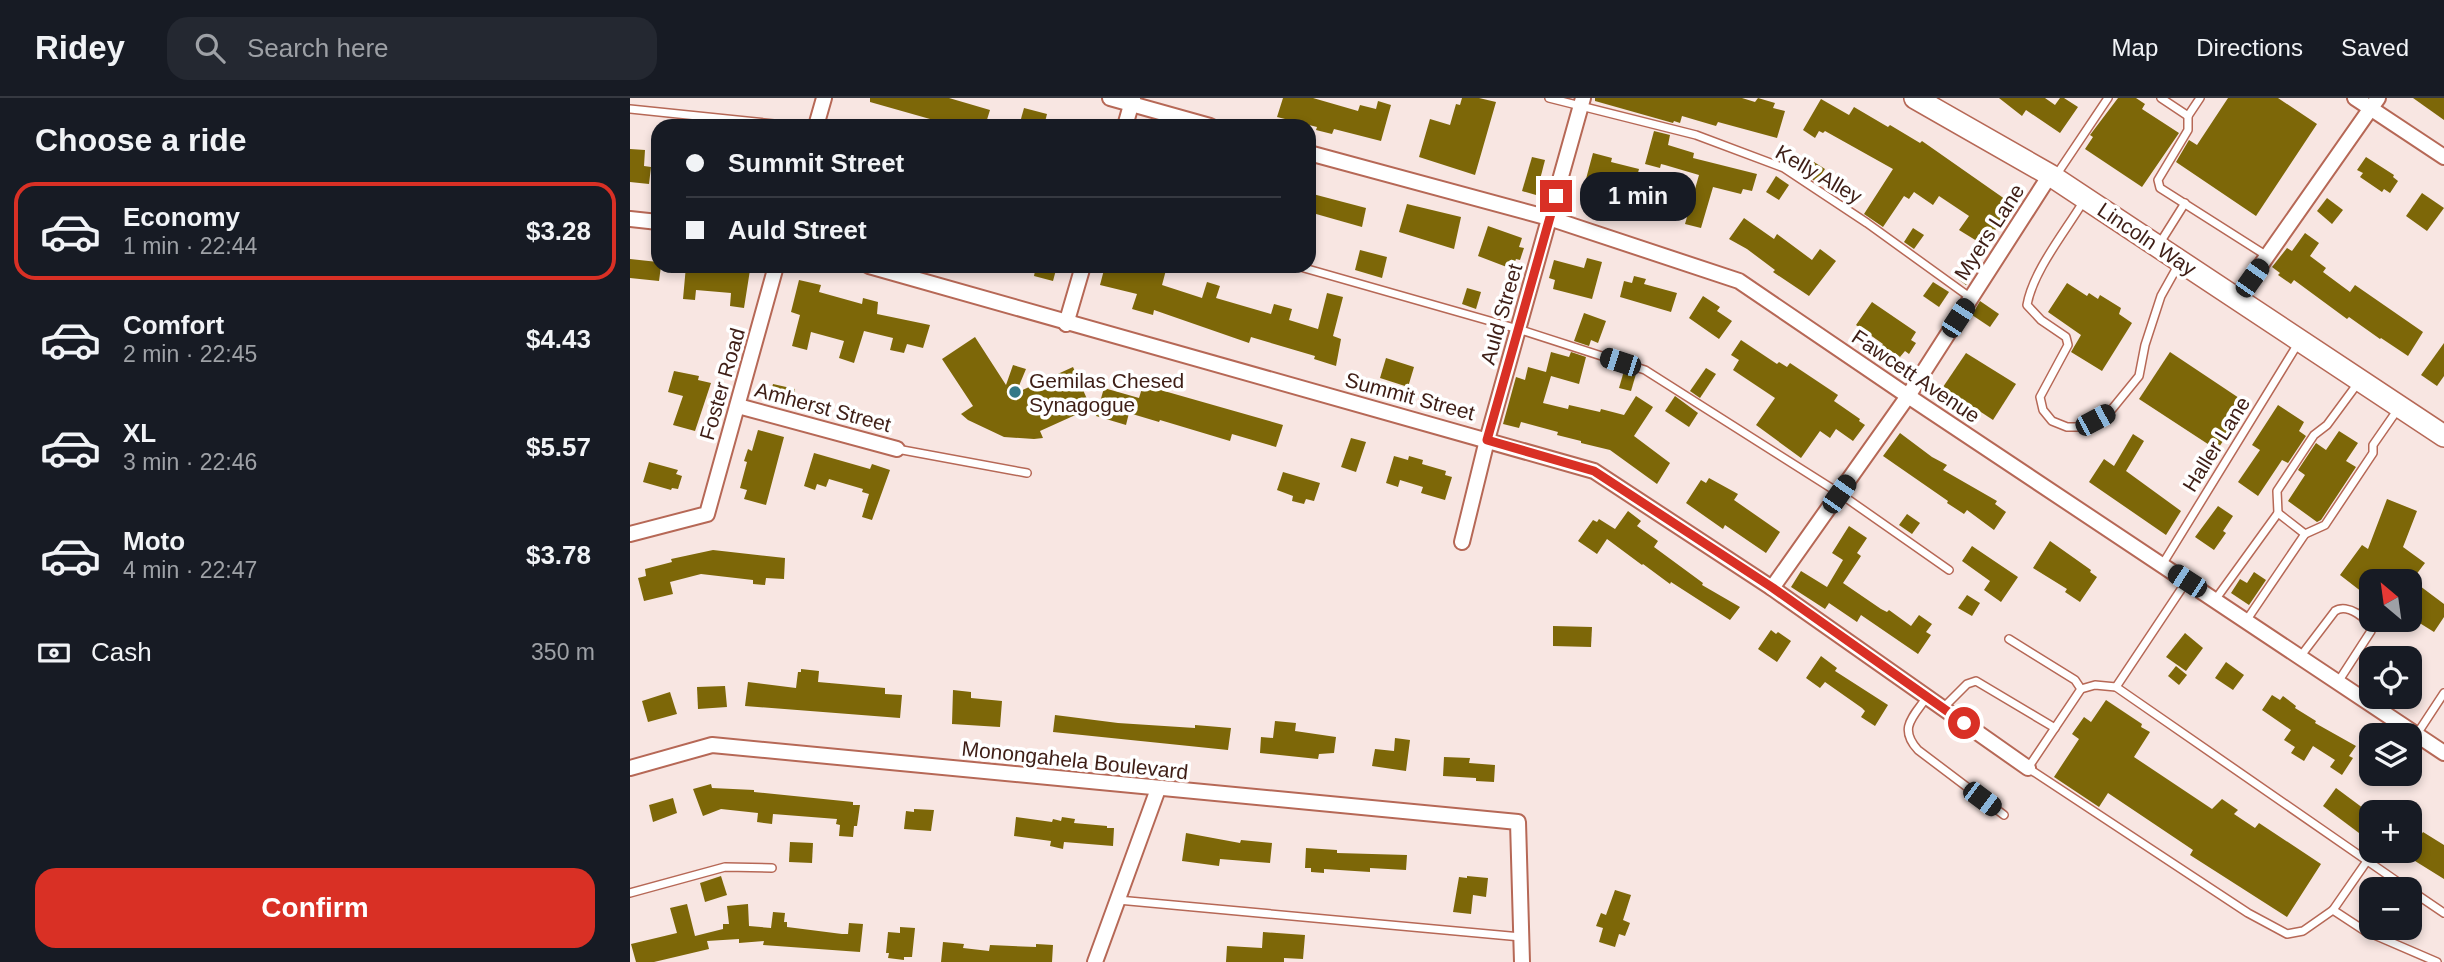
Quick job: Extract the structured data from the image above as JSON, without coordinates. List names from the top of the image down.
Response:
{
  "streets": {
    "main road": ["Lincoln Way"],
    "street": [
      "Myers Lane",
      "Auld Street",
      "Fawcett Avenue",
      "Foster Road",
      "Summit Street",
      "Amherst Street",
      "Monongahela Boulevard"
    ],
    "lane": ["Kelly Alley", "Haller Lane"]
  },
  "crossings": [
    ["Kelly Alley", "Myers Lane"],
    ["Kelly Alley", "Auld Street"],
    ["Myers Lane", "Lincoln Way"],
    ["Myers Lane", "Fawcett Avenue"],
    ["Myers Lane", "Summit Street"],
    ["Lincoln Way", "Haller Lane"],
    ["Auld Street", "Fawcett Avenue"],
    ["Auld Street", "Summit Street"],
    ["Fawcett Avenue", "Haller Lane"],
    ["Foster Road", "Amherst Street"]
  ],
  "places": ["Gemilas Chesed Synagogue"],
  "north": "top left",
  "page": {
    "header": "Ridey",
    "search": "Search here",
    "nav": ["Map", "Directions", "Saved"],
    "heading": "Choose a ride",
    "banner": ["Summit Street", "Auld Street"],
    "bubble": "1 min",
    "list": [
      {
        "name": "Economy",
        "note": "1 min · 22:44",
        "value": "$3.28"
      },
      {
        "name": "Comfort",
        "note": "2 min · 22:45",
        "value": "$4.43"
      },
      {
        "name": "XL",
        "note": "3 min · 22:46",
        "value": "$5.57"
      },
      {
        "name": "Moto",
        "note": "4 min · 22:47",
        "value": "$3.78"
      }
    ],
    "map_buttons": ["+", "−"],
    "pay": ["Cash", "350 m"],
    "buttons": "Confirm"
  }
}
